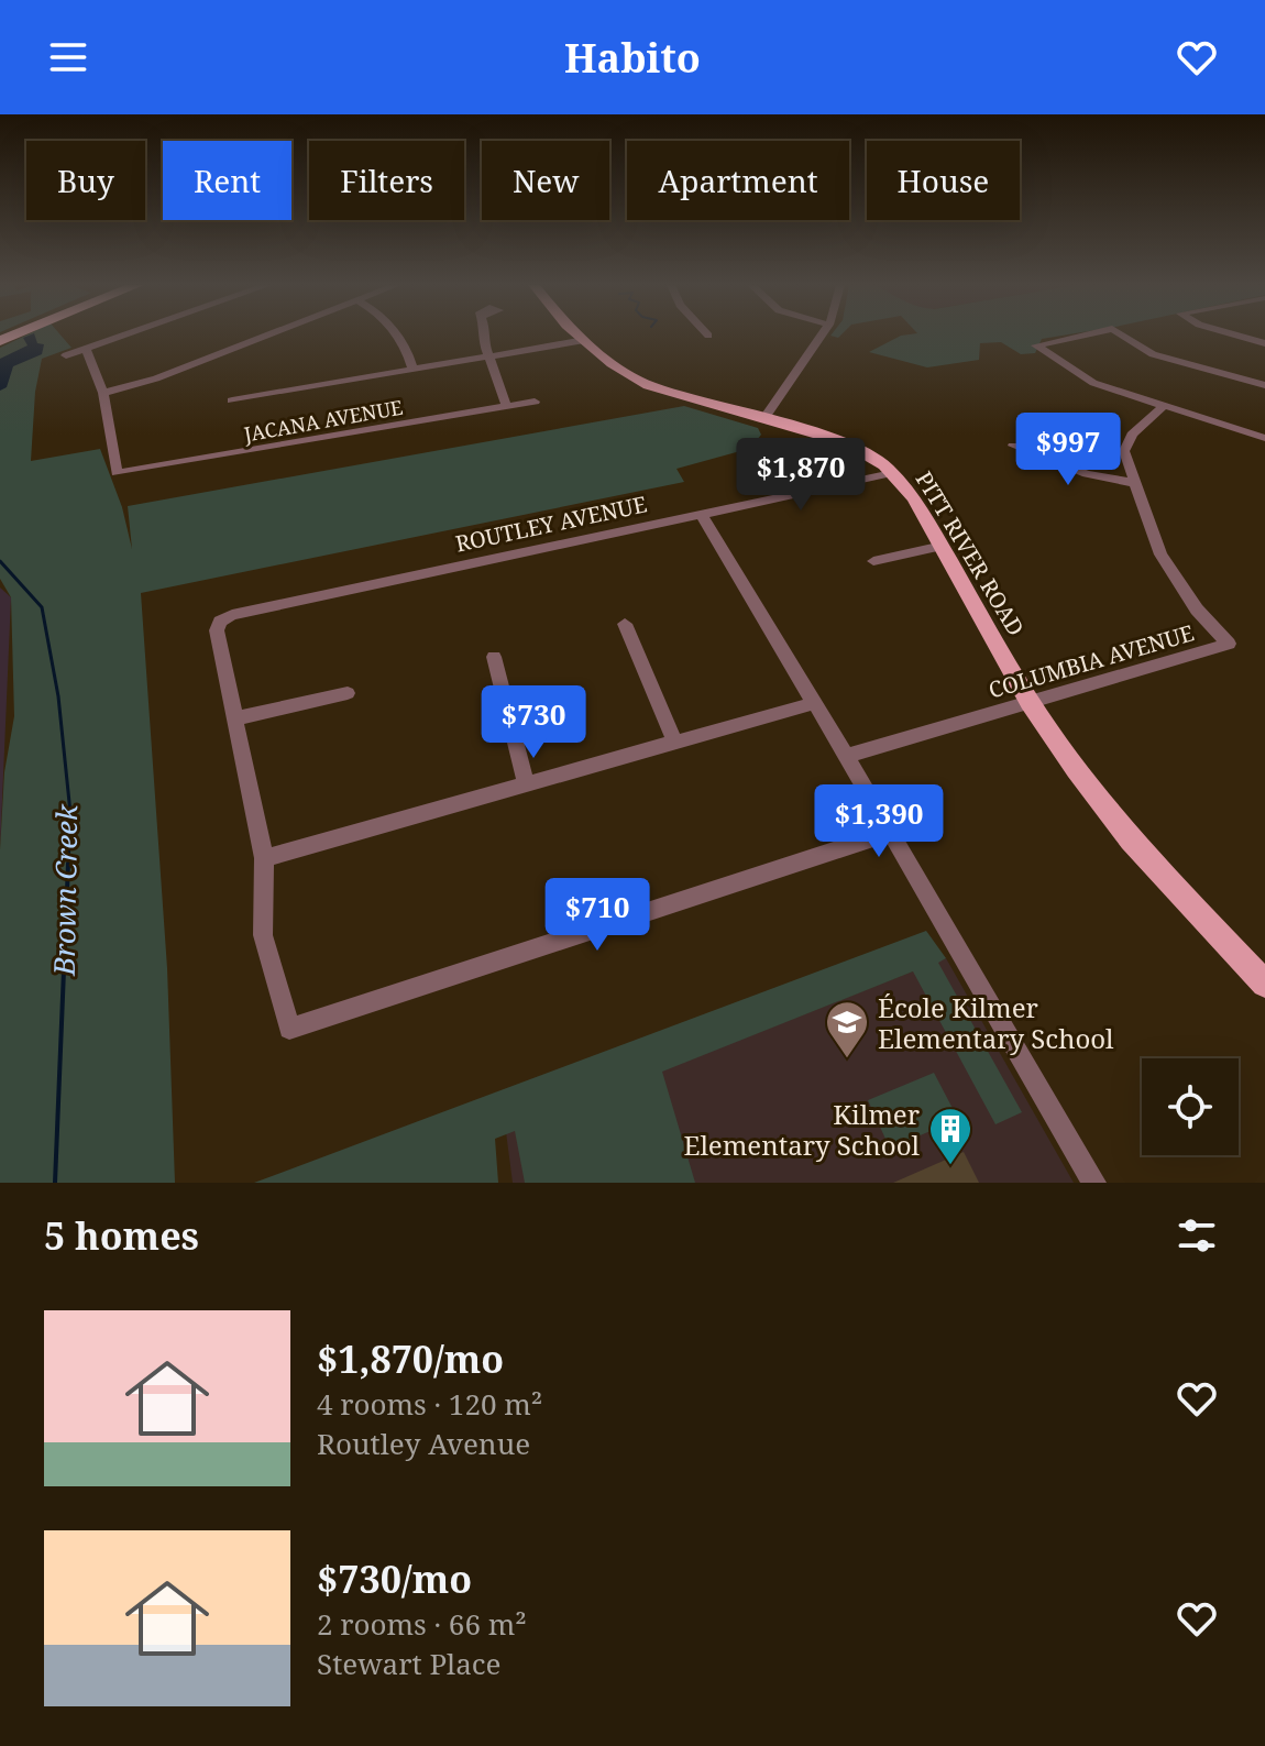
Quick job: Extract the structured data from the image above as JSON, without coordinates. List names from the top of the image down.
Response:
{
  "streets": {
    "main road": ["PITT RIVER ROAD"],
    "street": ["JACANA AVENUE", "ROUTLEY AVENUE", "COLUMBIA AVENUE"]
  },
  "crossings": [
    ["ROUTLEY AVENUE", "PITT RIVER ROAD"],
    ["PITT RIVER ROAD", "COLUMBIA AVENUE"]
  ],
  "water": ["Brown Creek"],
  "places": {
    "school or university": ["École Kilmer Elementary School"],
    "building": ["Kilmer Elementary School"]
  },
  "page": {
    "header": "Habito",
    "chip": [
      "Buy",
      "Rent",
      "Filters",
      "New",
      "Apartment",
      "House"
    ],
    "price": [
      "$997",
      "$1,870",
      "$730",
      "$1,390",
      "$710"
    ],
    "heading": "5 homes",
    "list": [
      {
        "name": "$1,870/mo",
        "note": "4 rooms · 120 m² · Routley Avenue"
      },
      {
        "name": "$730/mo",
        "note": "2 rooms · 66 m² · Stewart Place"
      }
    ]
  }
}
